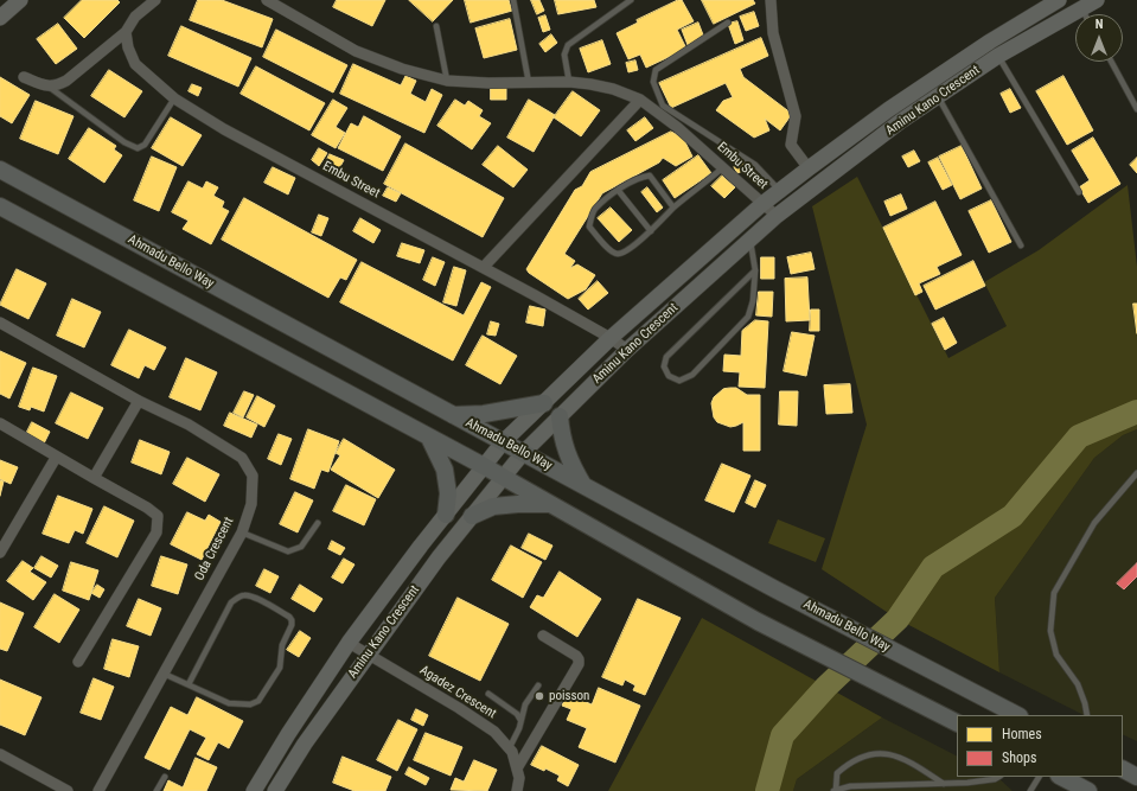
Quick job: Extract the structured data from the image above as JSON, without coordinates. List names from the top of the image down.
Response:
{
  "streets": {
    "main road": ["Ahmadu Bello Way"],
    "street": [
      "Aminu Kano Crescent",
      "Embu Street",
      "Oda Crescent",
      "Agadez Crescent"
    ]
  },
  "crossings": [
    ["Aminu Kano Crescent", "Embu Street"],
    ["Aminu Kano Crescent", "Ahmadu Bello Way"],
    ["Aminu Kano Crescent", "Agadez Crescent"]
  ],
  "places": ["poisson"],
  "legend": ["Homes", "Shops"],
  "north": "top"
}
